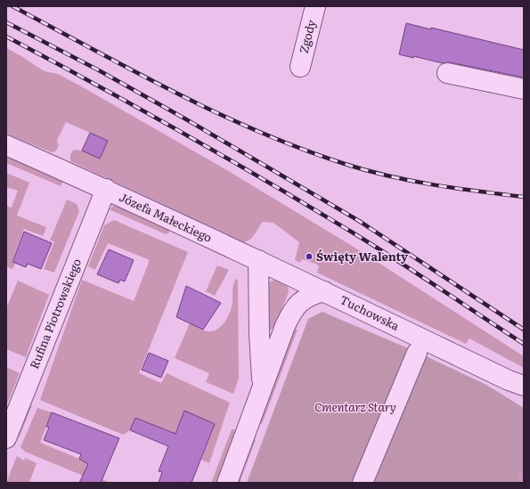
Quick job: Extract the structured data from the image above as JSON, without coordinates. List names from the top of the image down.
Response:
{
  "streets": {
    "street": [
      "Zgody",
      "Józefa Małeckiego",
      "Tuchowska",
      "Rufina Piotrowskiego"
    ]
  },
  "crossings": [
    ["Józefa Małeckiego", "Tuchowska"],
    ["Józefa Małeckiego", "Rufina Piotrowskiego"]
  ],
  "parks": ["Cmentarz Stary"],
  "places": ["Święty Walenty"]
}
